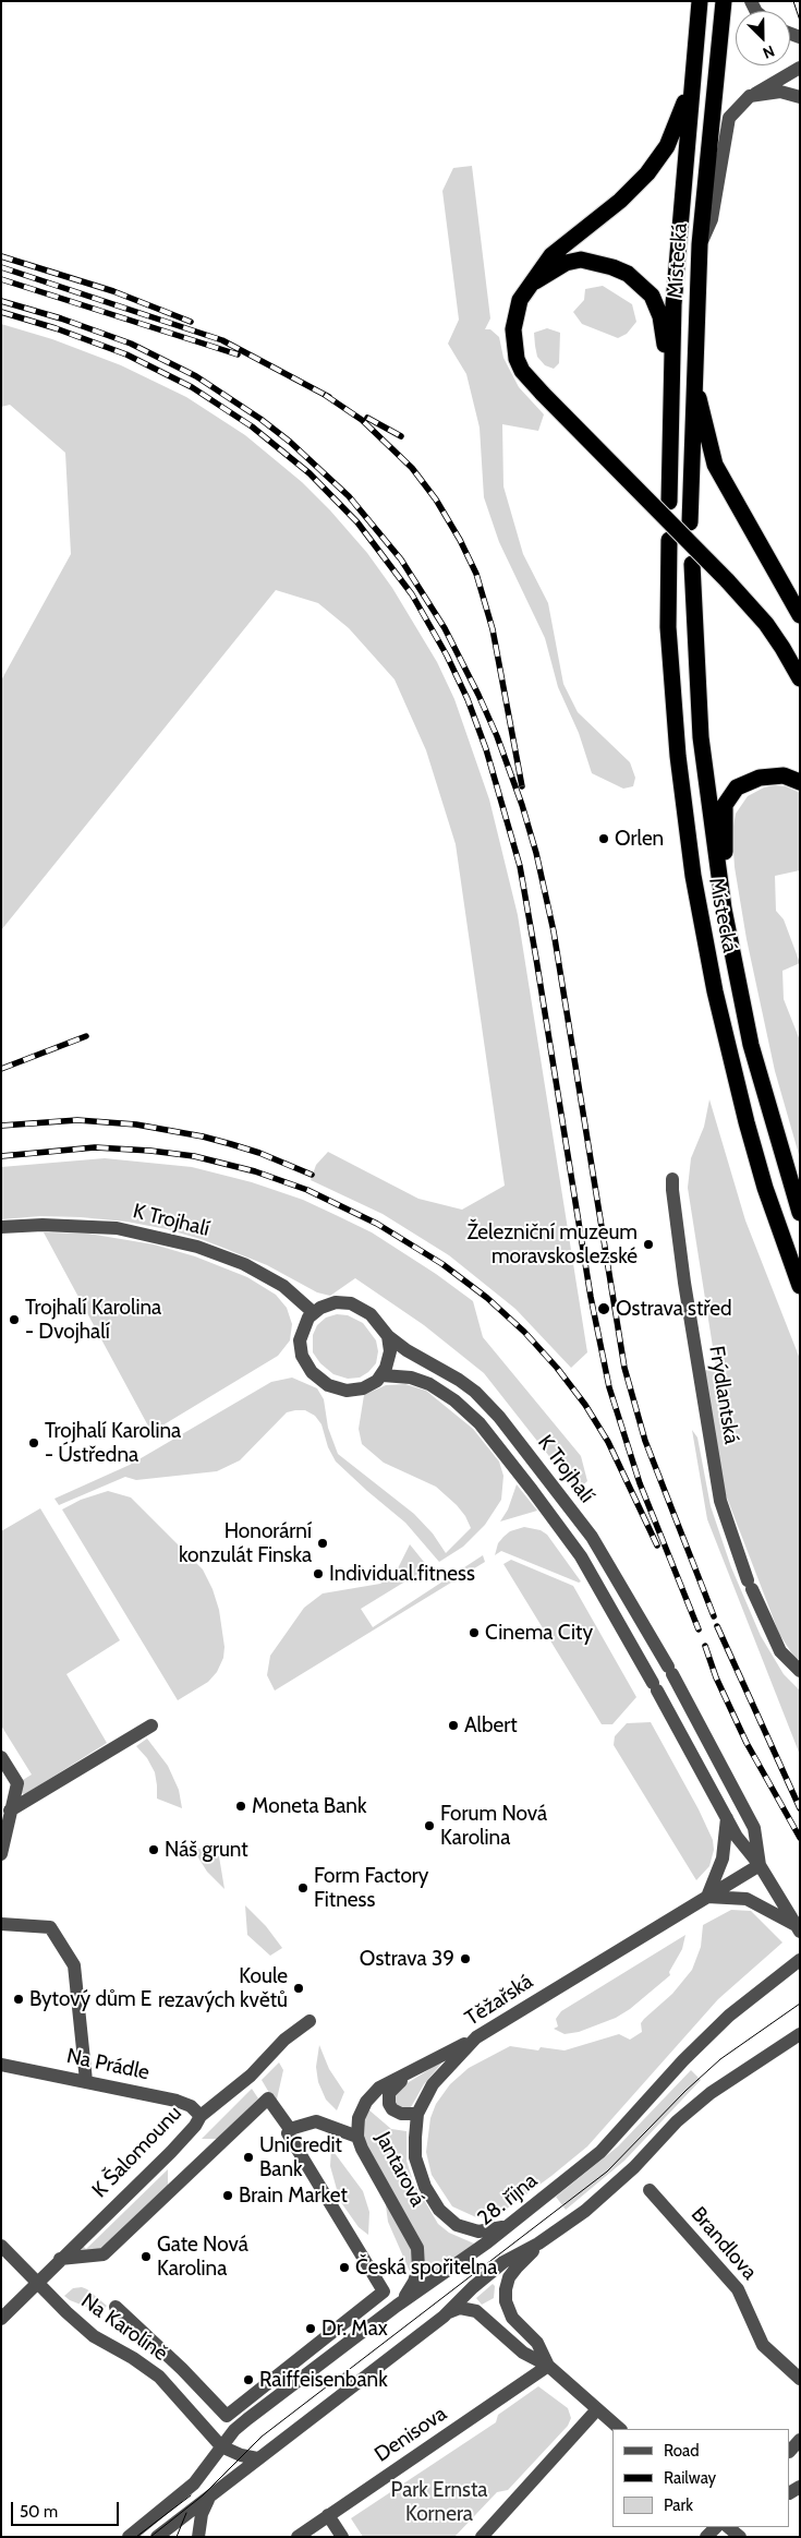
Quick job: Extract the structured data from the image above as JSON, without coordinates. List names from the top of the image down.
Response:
{
  "streets": {
    "highway": ["Místecká"],
    "street": [
      "K Trojhalí",
      "Frýdlantská",
      "Těžařská",
      "Na Prádle",
      "K Šalomounu",
      "Jantarová",
      "28. října",
      "Brandlova",
      "Na Karolíně",
      "Denisova"
    ]
  },
  "crossings": [
    ["K Trojhalí", "Těžařská"],
    ["Těžařská", "Jantarová"],
    ["Těžařská", "28. října"],
    ["Na Prádle", "K Šalomounu"],
    ["K Šalomounu", "Na Karolíně"],
    ["Jantarová", "28. října"],
    ["28. října", "Na Karolíně"]
  ],
  "parks": ["Park Ernsta Kornera"],
  "places": [
    "Orlen",
    "Železniční muzeum moravskoslezské",
    "Ostrava střed",
    "Trojhalí Karolina - Dvojhalí",
    "Trojhalí Karolina - Ústředna",
    "Honorární konzulát Finska",
    "Individual.fitness",
    "Cinema City",
    "Albert",
    "Moneta Bank",
    "Forum Nová Karolina",
    "Náš grunt",
    "Form Factory Fitness",
    "Ostrava 39",
    "Koule rezavých květů",
    "Bytový dům E",
    "UniCredit Bank",
    "Brain Market",
    "Gate Nová Karolina",
    "Česká spořitelna",
    "Dr. Max",
    "Raiffeisenbank"
  ],
  "legend": ["Road", "Railway", "Park"],
  "scale_bar": "50 m",
  "north": "bottom right"
}
